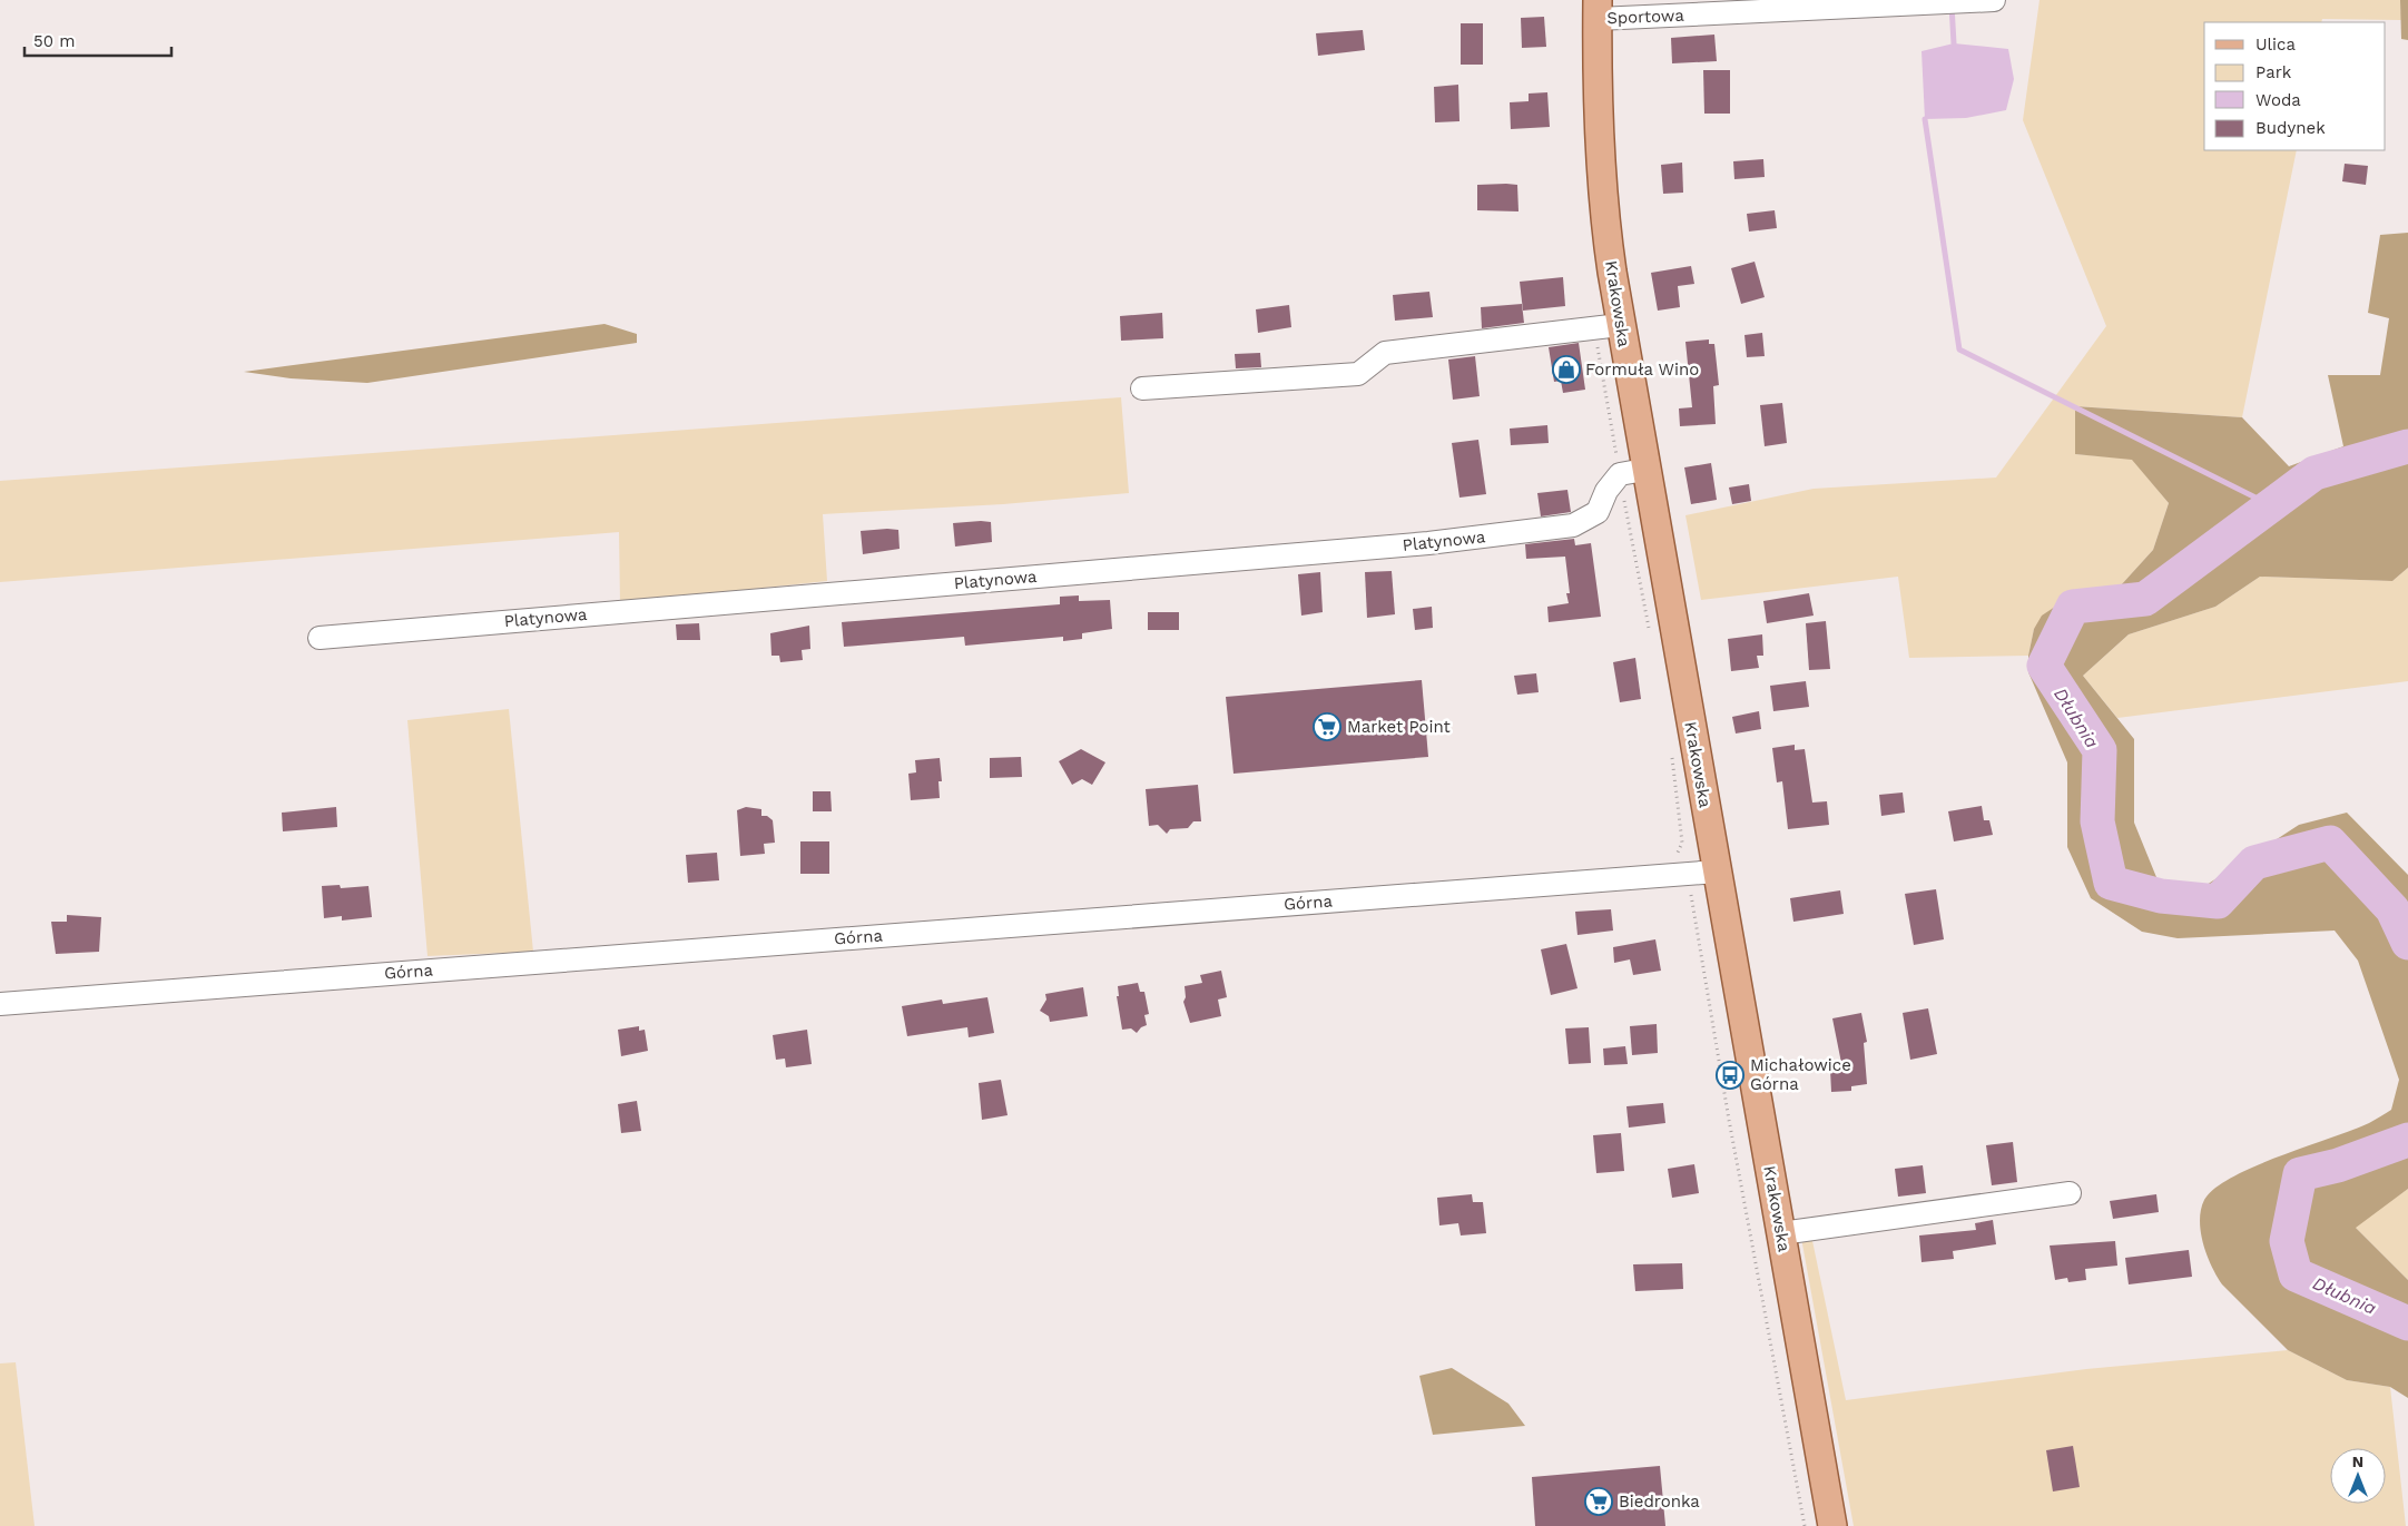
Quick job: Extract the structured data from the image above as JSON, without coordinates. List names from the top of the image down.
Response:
{
  "streets": {
    "main road": ["Krakowska"],
    "street": ["Sportowa", "Platynowa", "Górna"]
  },
  "crossings": [
    ["Sportowa", "Krakowska"],
    ["Krakowska", "Platynowa"],
    ["Krakowska", "Górna"]
  ],
  "water": ["Dłubnia"],
  "places": {
    "shop": ["Formuła Wino"],
    "supermarket": ["Market Point", "Biedronka"],
    "bus stop": ["Michałowice Górna"]
  },
  "legend": [
    "Ulica",
    "Park",
    "Woda",
    "Budynek"
  ],
  "scale_bar": "50 m",
  "north": "top"
}
